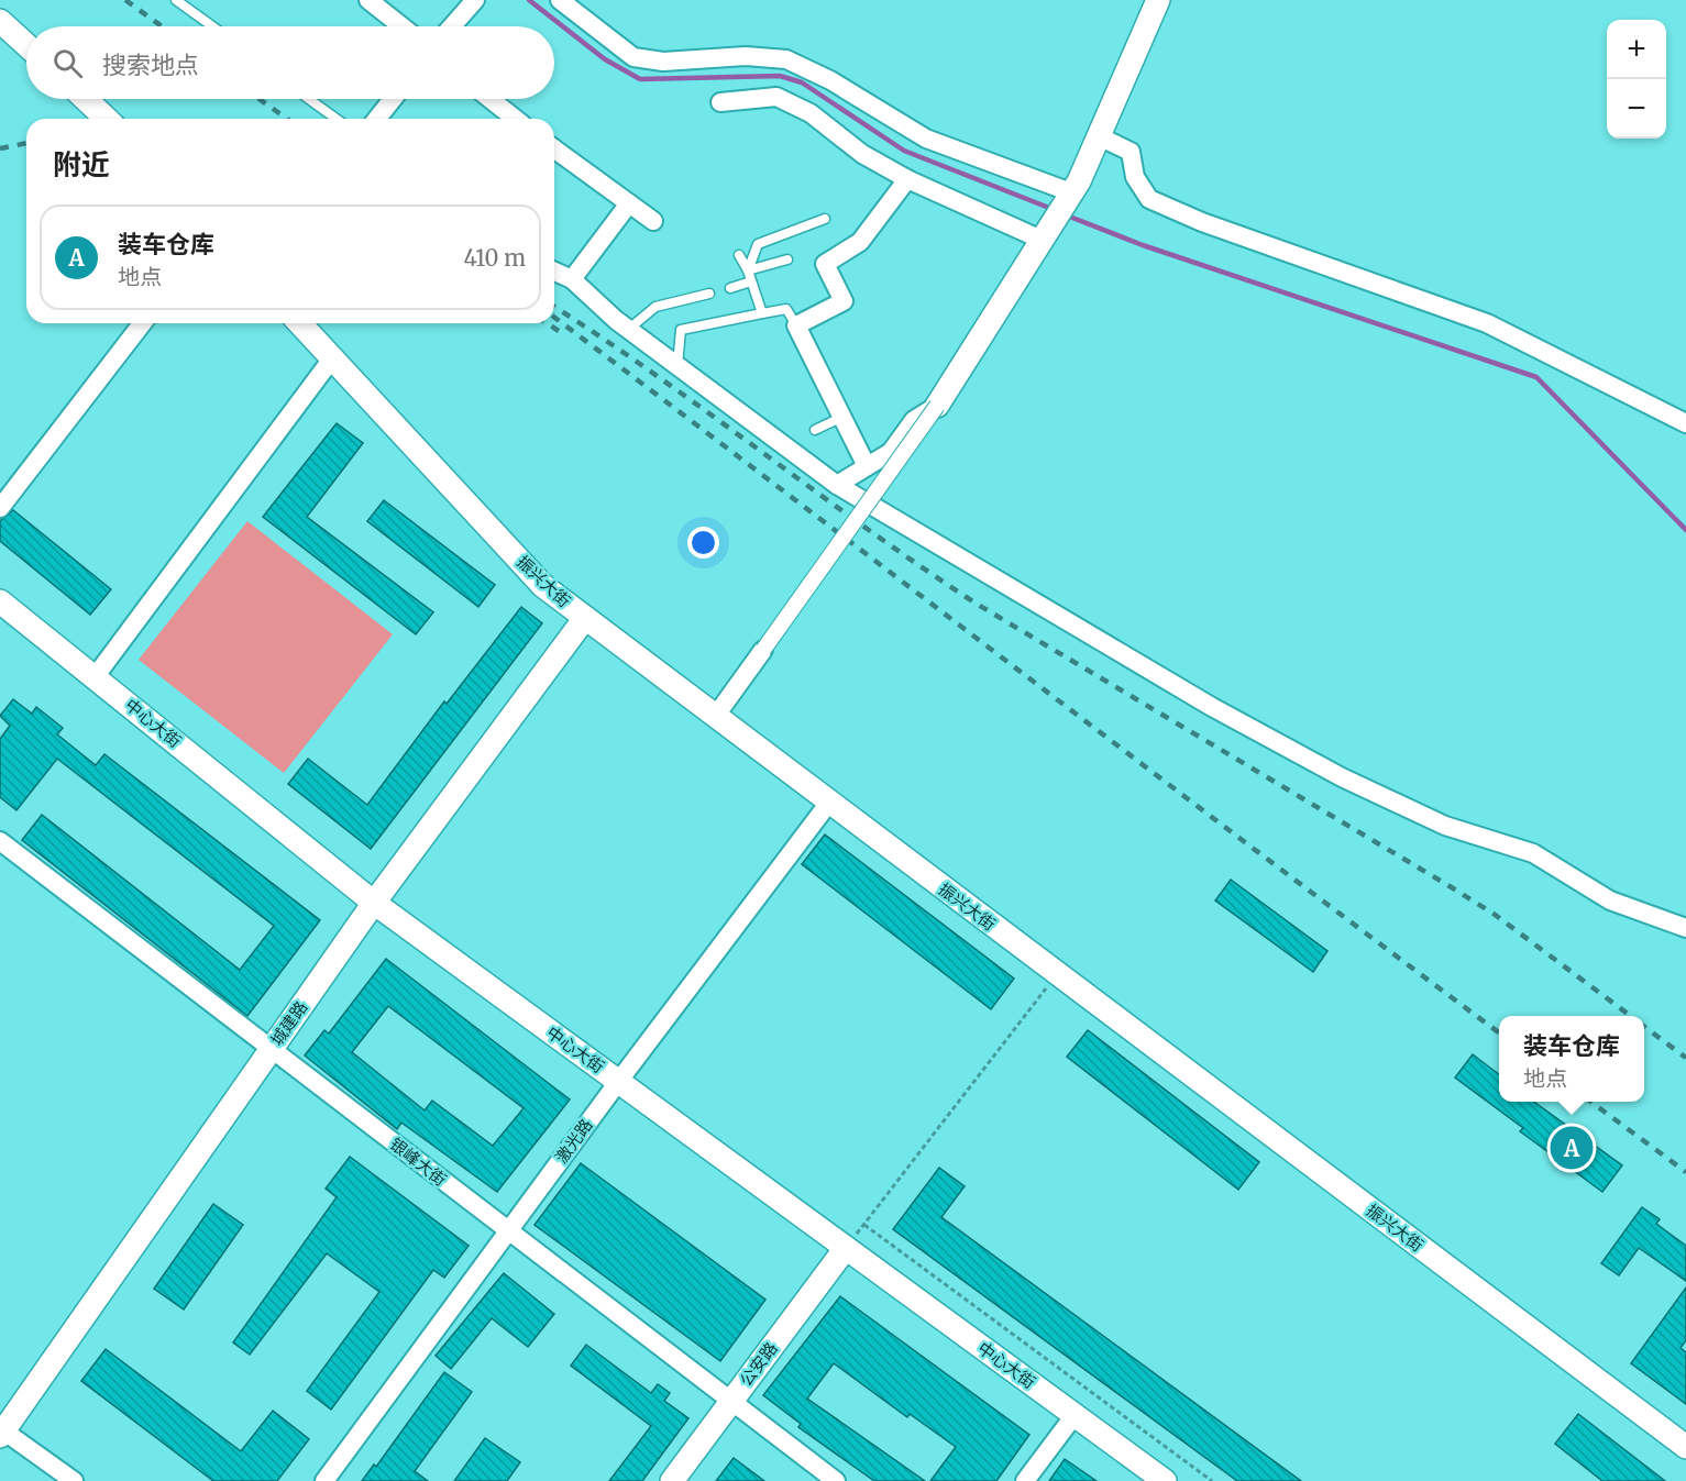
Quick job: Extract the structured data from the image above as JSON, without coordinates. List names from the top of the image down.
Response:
{
  "streets": {
    "street": [
      "振兴大街",
      "中心大街",
      "城建路",
      "激光路",
      "银峰大街",
      "公安路"
    ]
  },
  "crossings": [
    ["振兴大街", "城建路"],
    ["振兴大街", "激光路"],
    ["中心大街", "城建路"],
    ["中心大街", "激光路"],
    ["中心大街", "公安路"],
    ["城建路", "银峰大街"],
    ["激光路", "银峰大街"],
    ["银峰大街", "公安路"]
  ],
  "page": {
    "map_buttons": ["+", "−"],
    "search": "搜索地点",
    "heading": "附近",
    "list": [
      {
        "mark": "A",
        "name": "装车仓库",
        "note": "地点",
        "value": "410 m"
      }
    ],
    "popup": ["装车仓库", "地点"],
    "pins": "A"
  }
}
